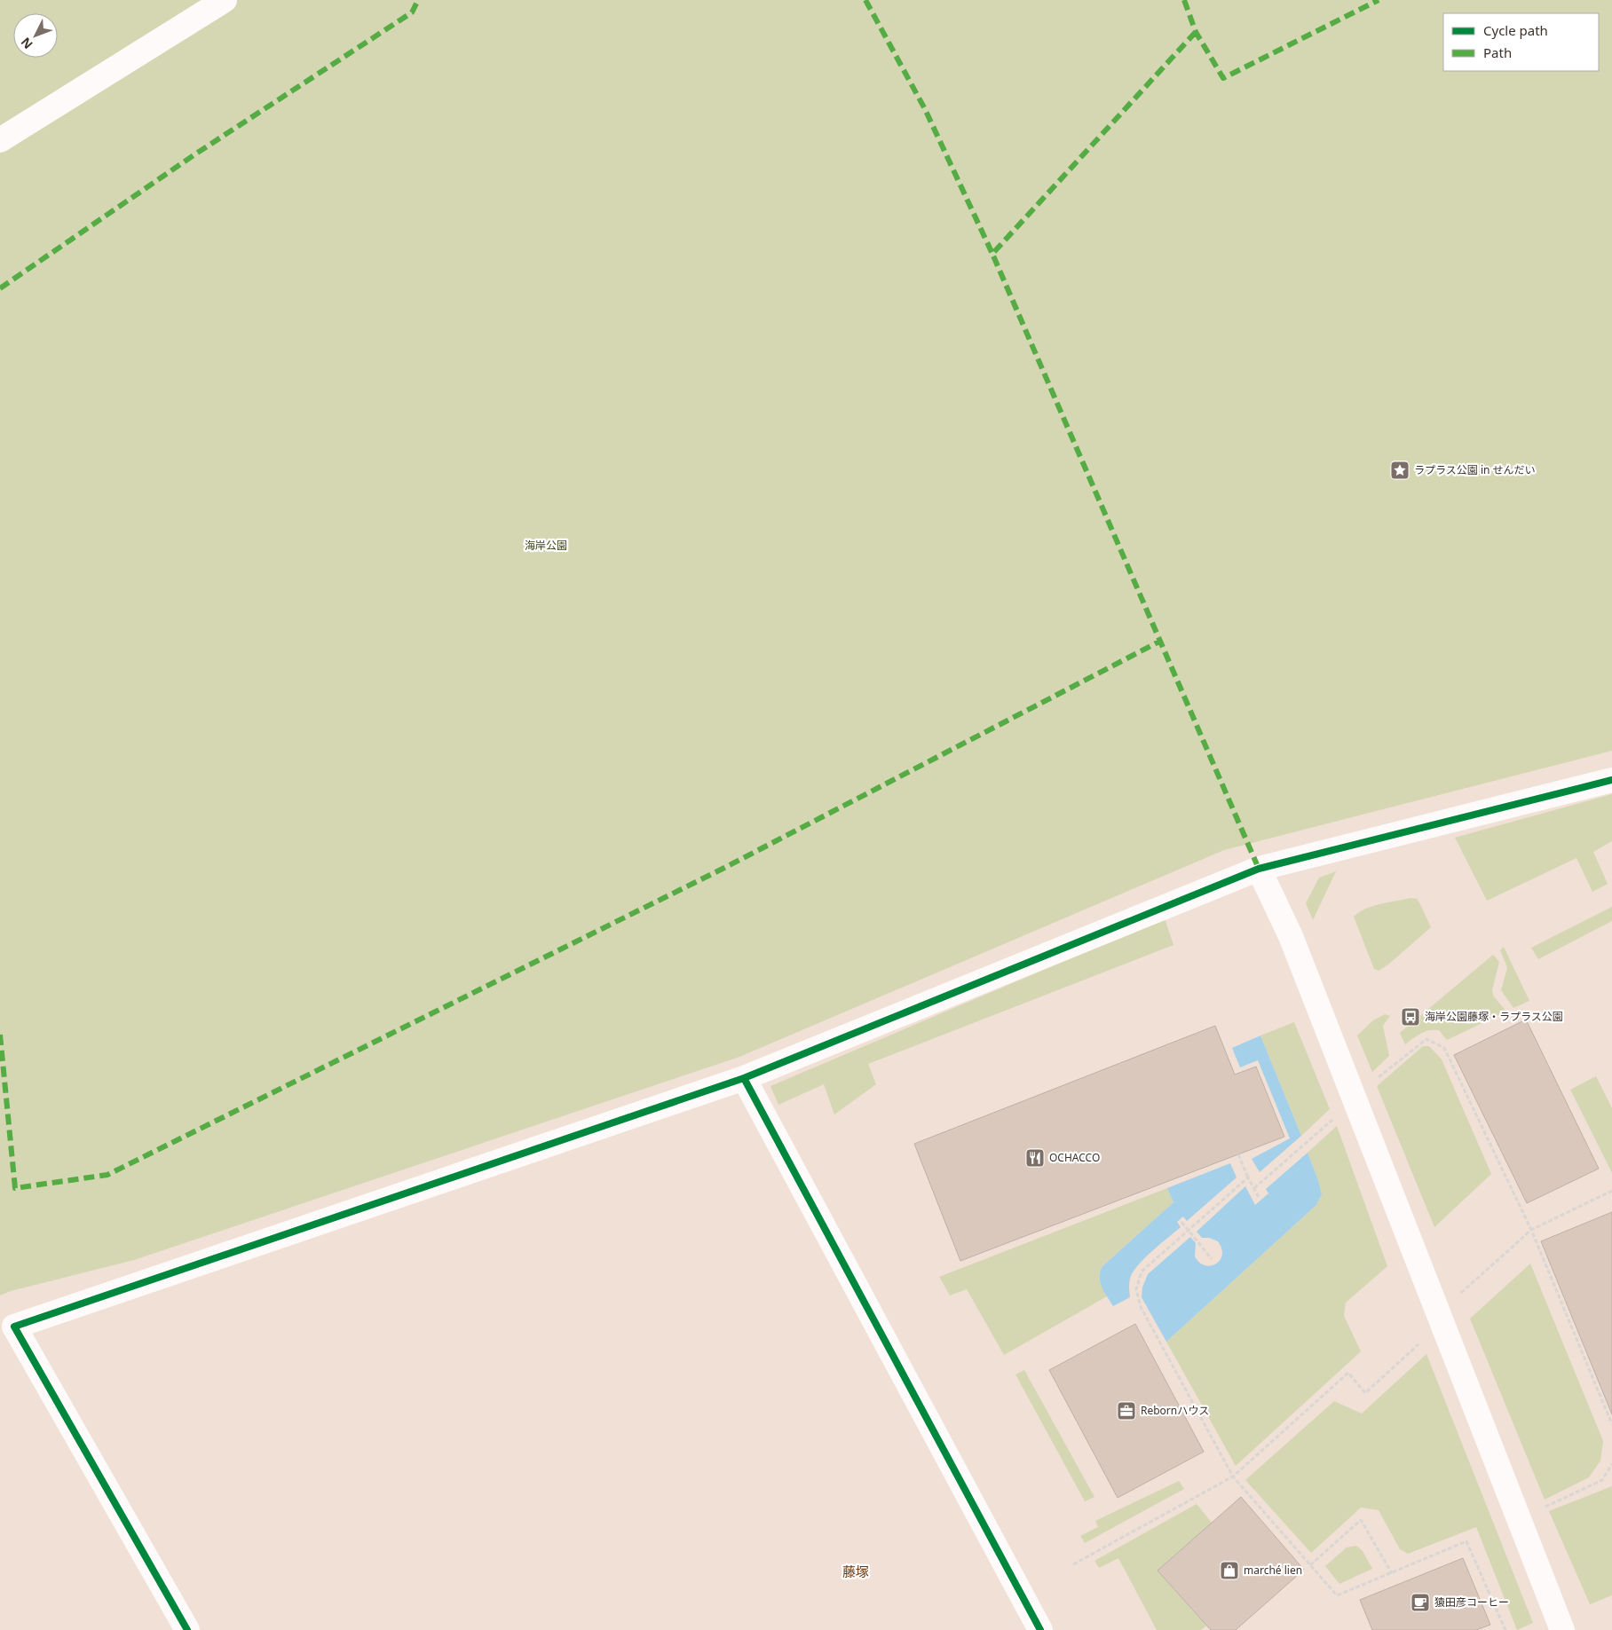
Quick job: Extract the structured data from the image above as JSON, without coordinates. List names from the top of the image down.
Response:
{
  "districts": ["藤塚"],
  "parks": ["海岸公園"],
  "places": {
    "place": ["ラプラス公園 in せんだい"],
    "bus stop": ["海岸公園藤塚・ラプラス公園"],
    "restaurant": ["OCHACCO"],
    "office": ["Rebornハウス"],
    "shop": ["marché lien"],
    "cafe": ["猿田彦コーヒー"]
  },
  "legend": ["Cycle path", "Path"],
  "north": "bottom left"
}
